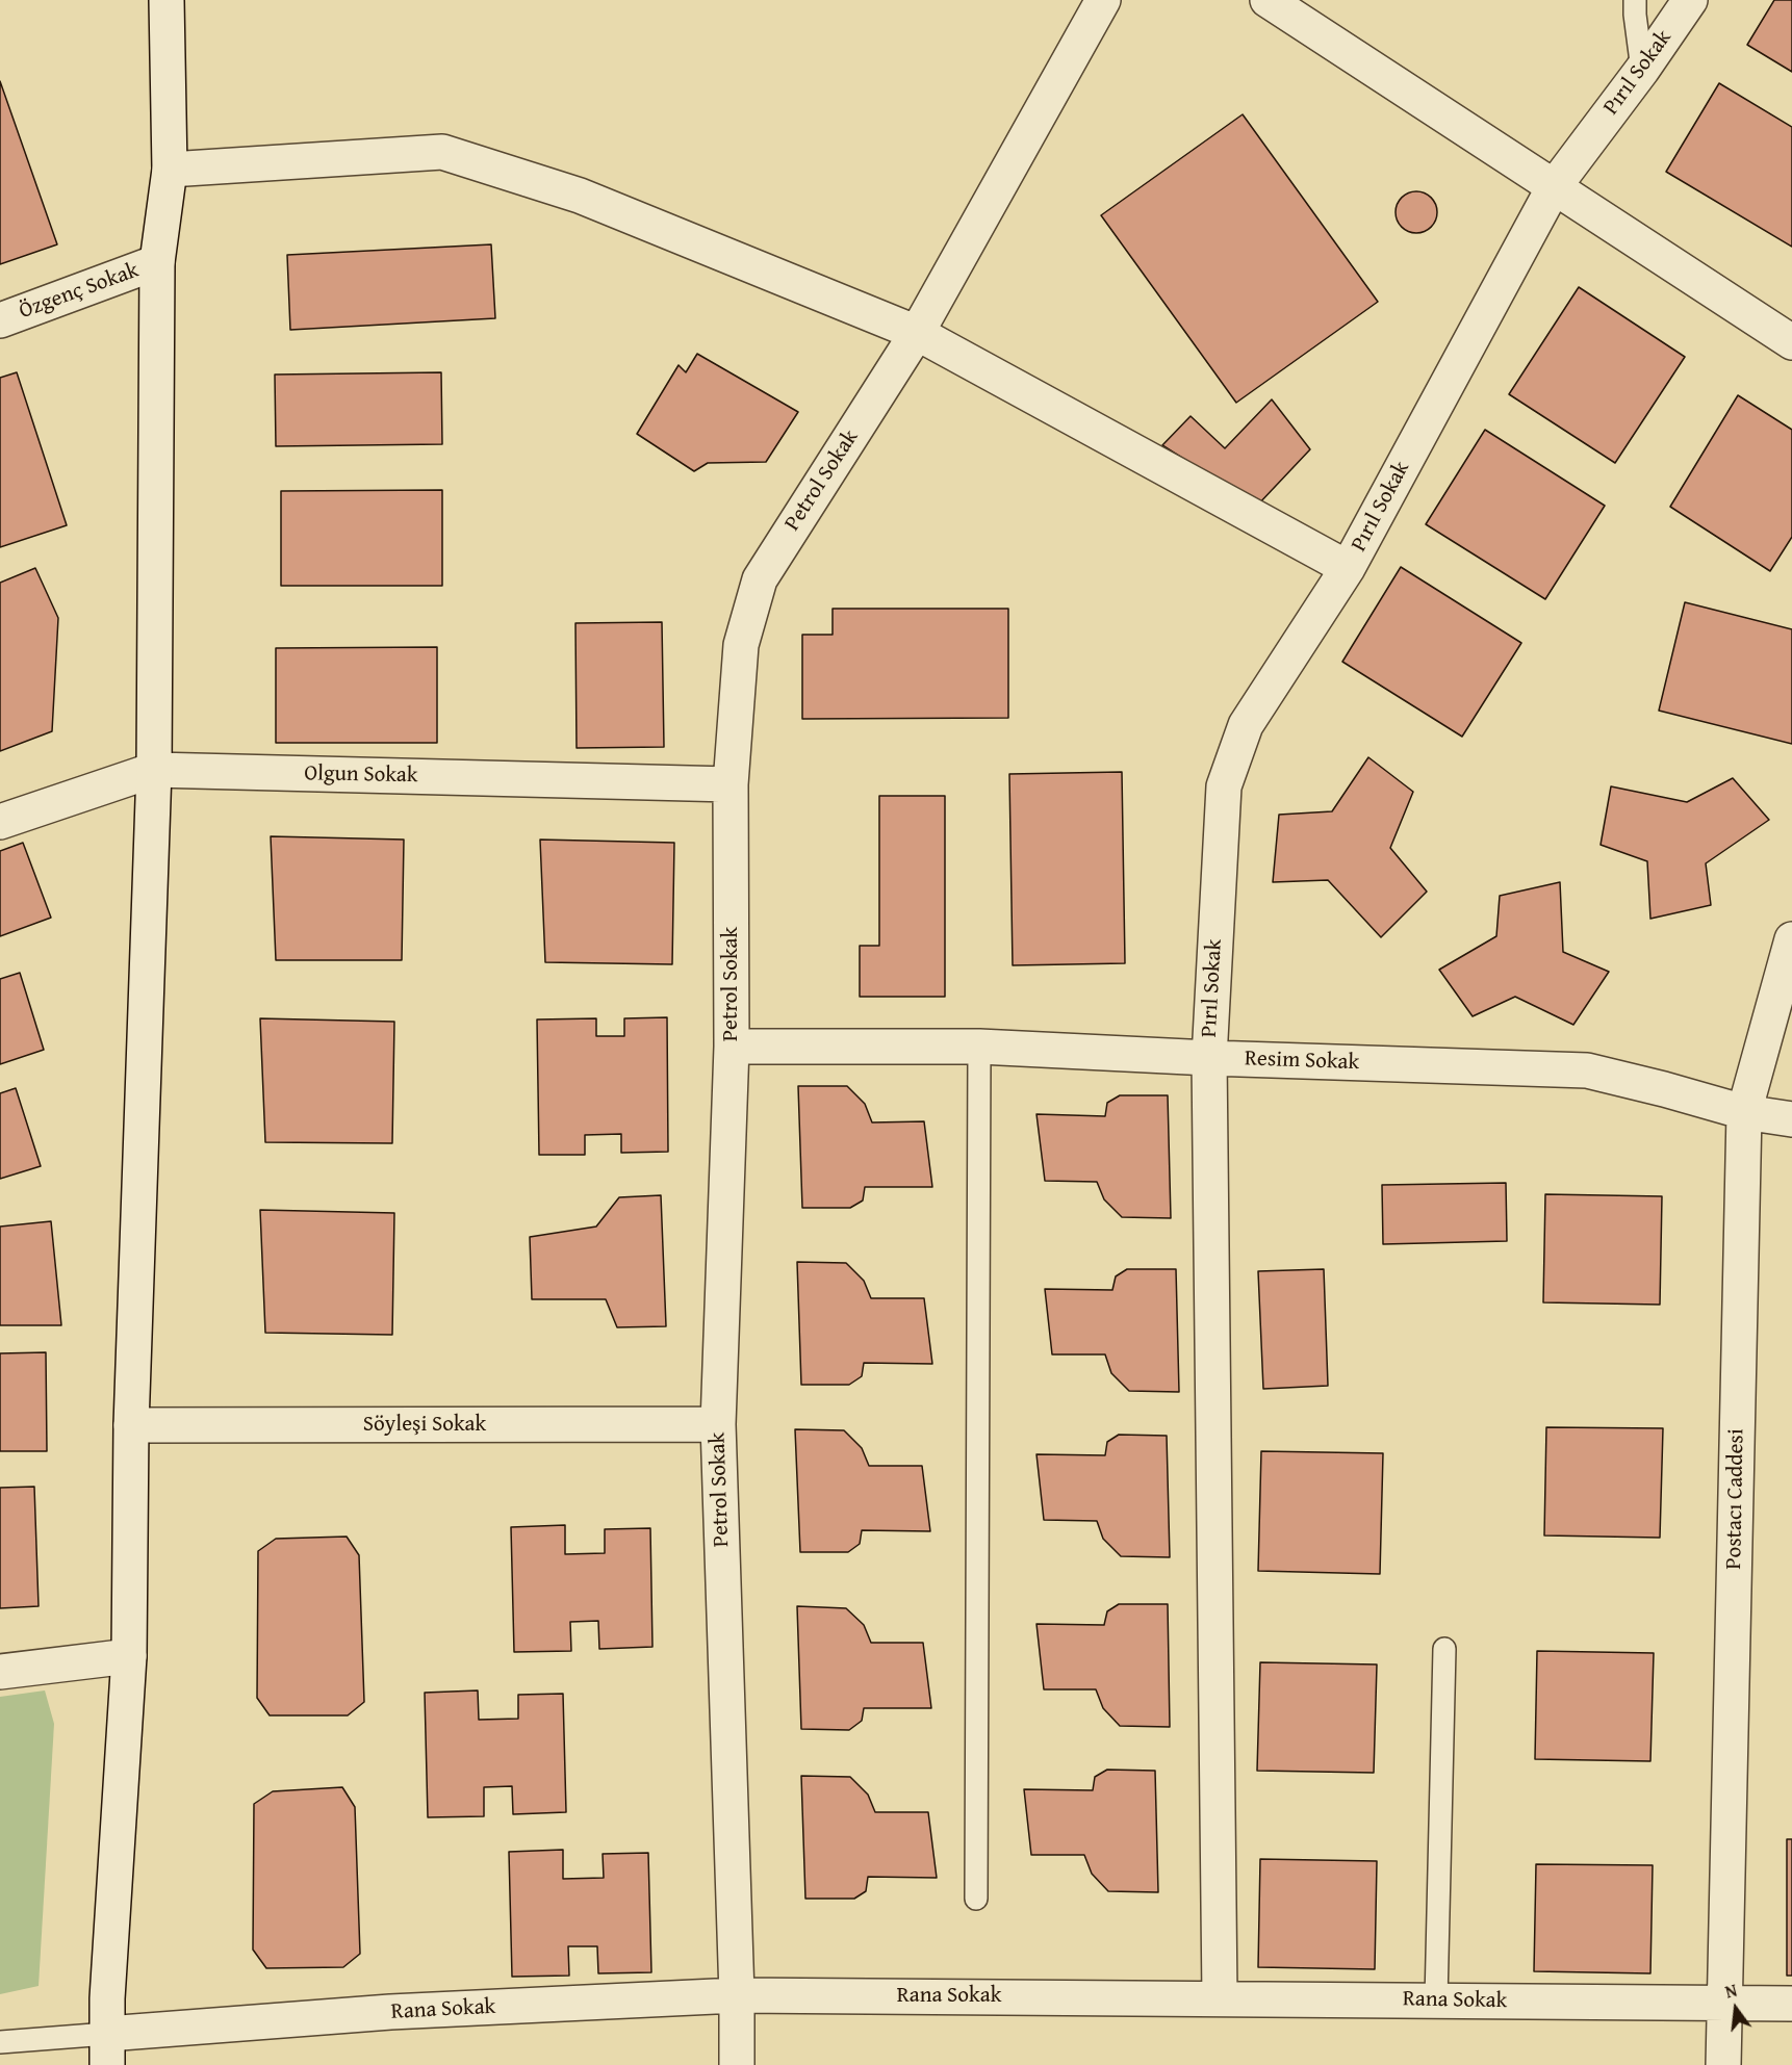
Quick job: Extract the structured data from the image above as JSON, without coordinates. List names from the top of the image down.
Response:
{
  "streets": {
    "street": [
      "Pırıl Sokak",
      "Özgenç Sokak",
      "Petrol Sokak",
      "Olgun Sokak",
      "Resim Sokak",
      "Söyleşi Sokak",
      "Postacı Caddesi",
      "Rana Sokak"
    ]
  },
  "crossings": [
    ["Pırıl Sokak", "Resim Sokak"],
    ["Pırıl Sokak", "Rana Sokak"],
    ["Petrol Sokak", "Olgun Sokak"],
    ["Petrol Sokak", "Resim Sokak"],
    ["Petrol Sokak", "Söyleşi Sokak"],
    ["Petrol Sokak", "Rana Sokak"],
    ["Resim Sokak", "Postacı Caddesi"],
    ["Postacı Caddesi", "Rana Sokak"]
  ],
  "north": "top"
}
